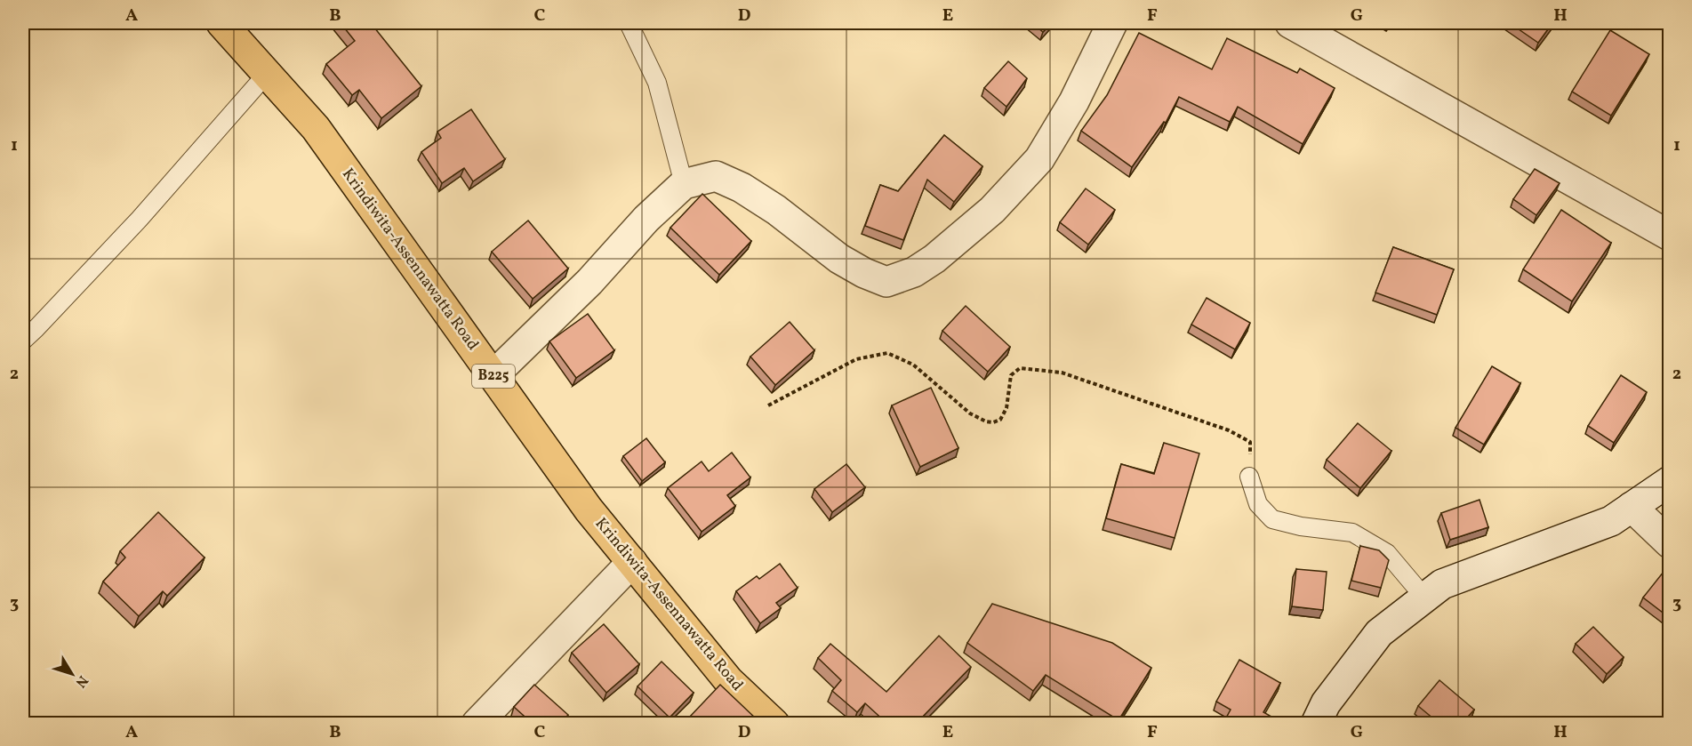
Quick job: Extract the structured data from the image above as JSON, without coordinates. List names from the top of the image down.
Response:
{
  "streets": {
    "main road": ["Krindiwita-Assennawatta Road", "B225"]
  },
  "north": "bottom right",
  "grid": {
    "columns": [
      "A",
      "B",
      "C",
      "D",
      "E",
      "F",
      "G",
      "H"
    ],
    "rows": ["1", "2", "3"]
  }
}
